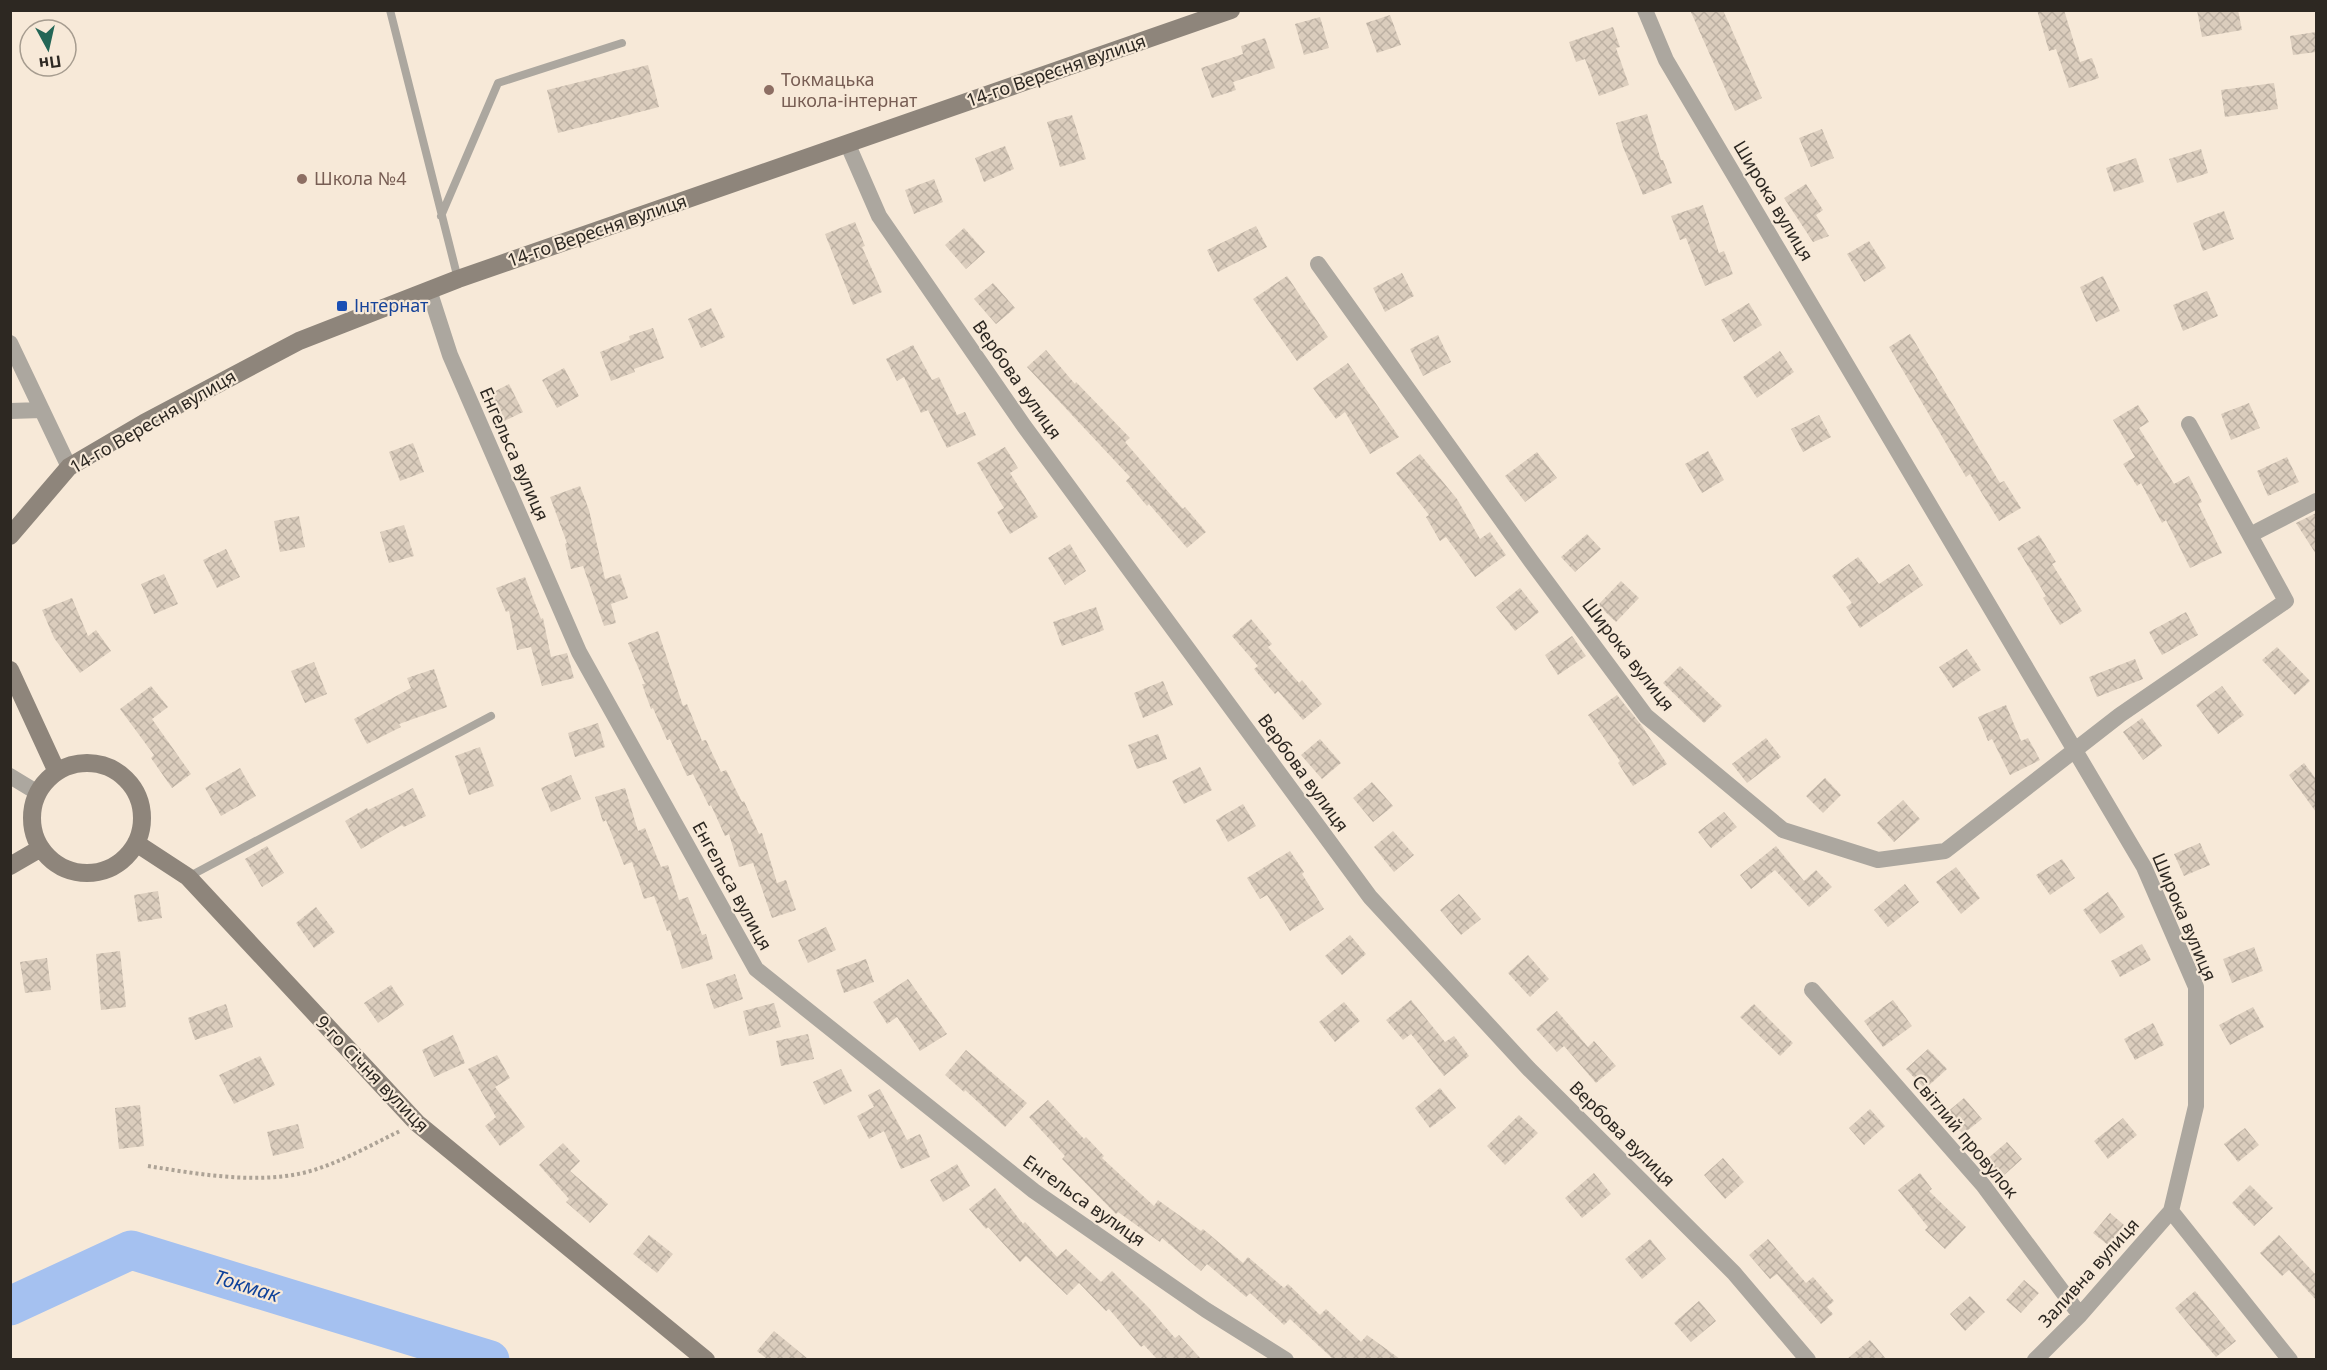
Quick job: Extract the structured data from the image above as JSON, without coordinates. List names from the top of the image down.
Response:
{
  "streets": {
    "street": [
      "14-го Вересня вулиця",
      "Широка вулиця",
      "Вербова вулиця",
      "Енгельса вулиця",
      "9-го Січня вулиця",
      "Світлий провулок",
      "Заливна вулиця"
    ]
  },
  "crossings": [
    ["14-го Вересня вулиця", "Вербова вулиця"],
    ["14-го Вересня вулиця", "Енгельса вулиця"],
    ["Широка вулиця", "Заливна вулиця"],
    ["Світлий провулок", "Заливна вулиця"]
  ],
  "water": ["Токмак"],
  "places": {
    "other": ["Токмацька школа-інтернат", "Школа №4"],
    "transit": ["Інтернат"]
  },
  "north": "bottom"
}
